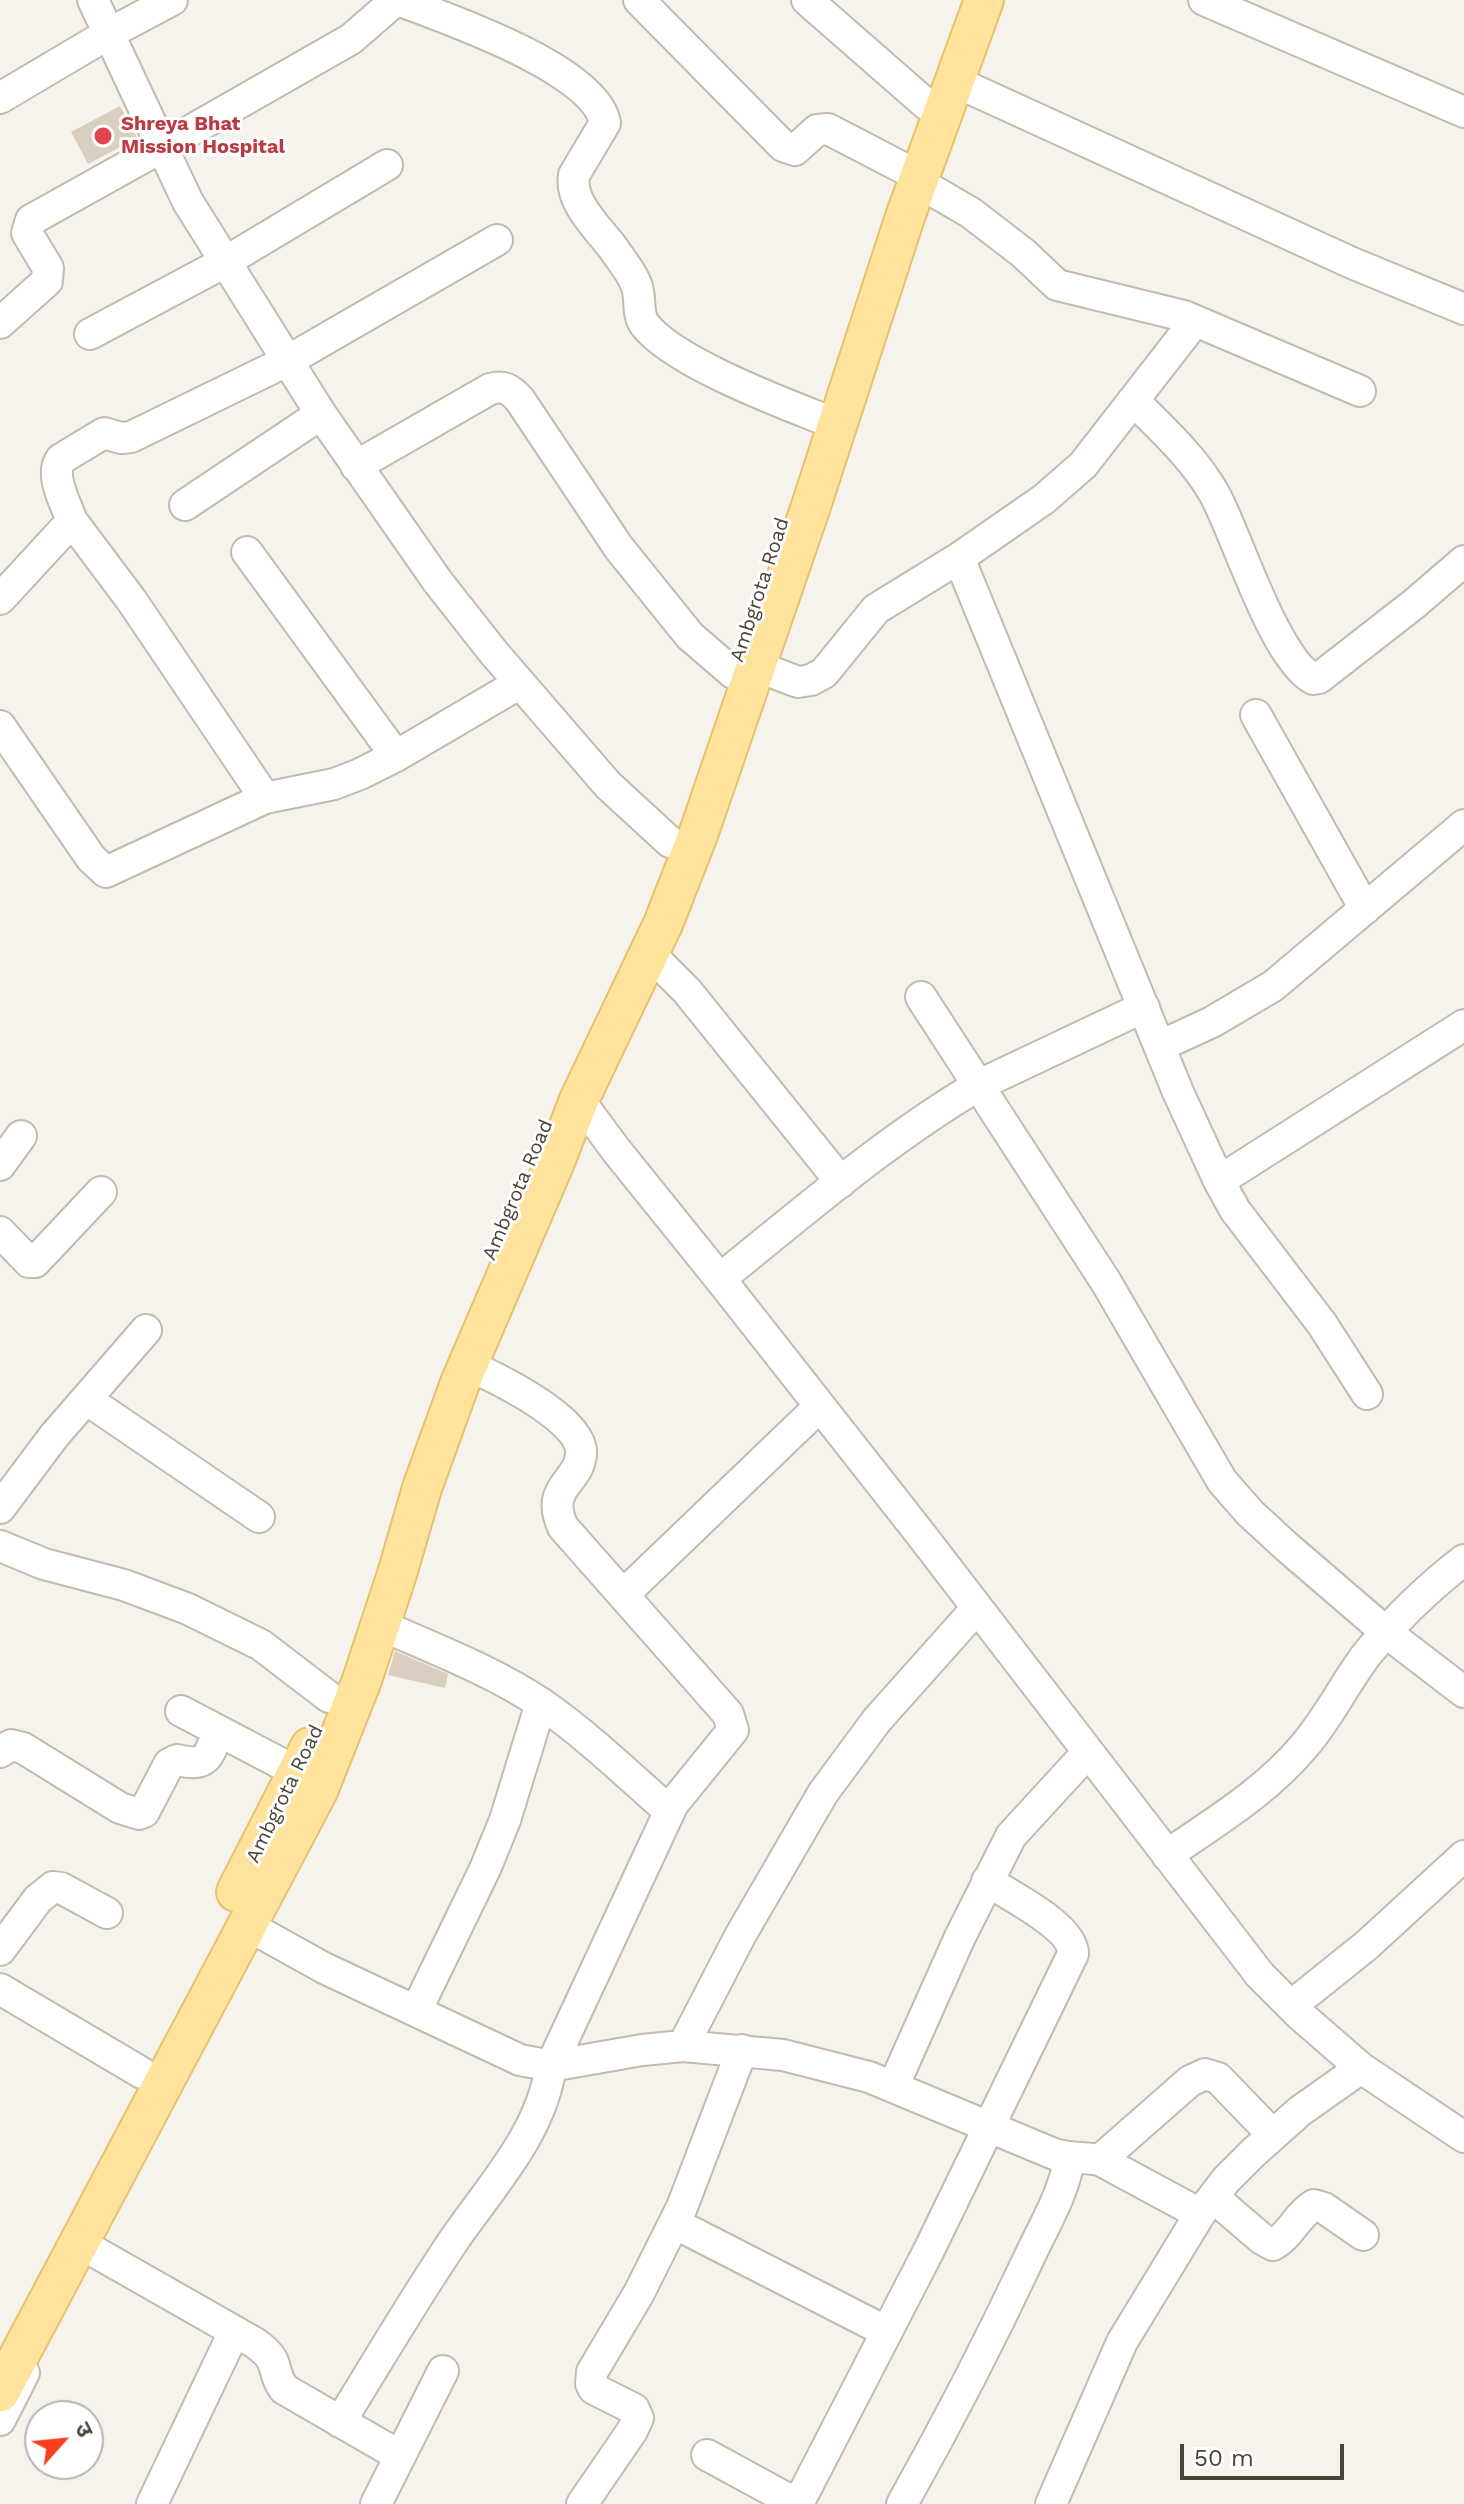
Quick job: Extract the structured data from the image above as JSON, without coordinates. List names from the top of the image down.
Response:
{
  "streets": {
    "main road": ["Ambgrota Road"]
  },
  "places": ["Shreya Bhat Mission Hospital"],
  "scale_bar": "50 m",
  "north": "top right"
}
